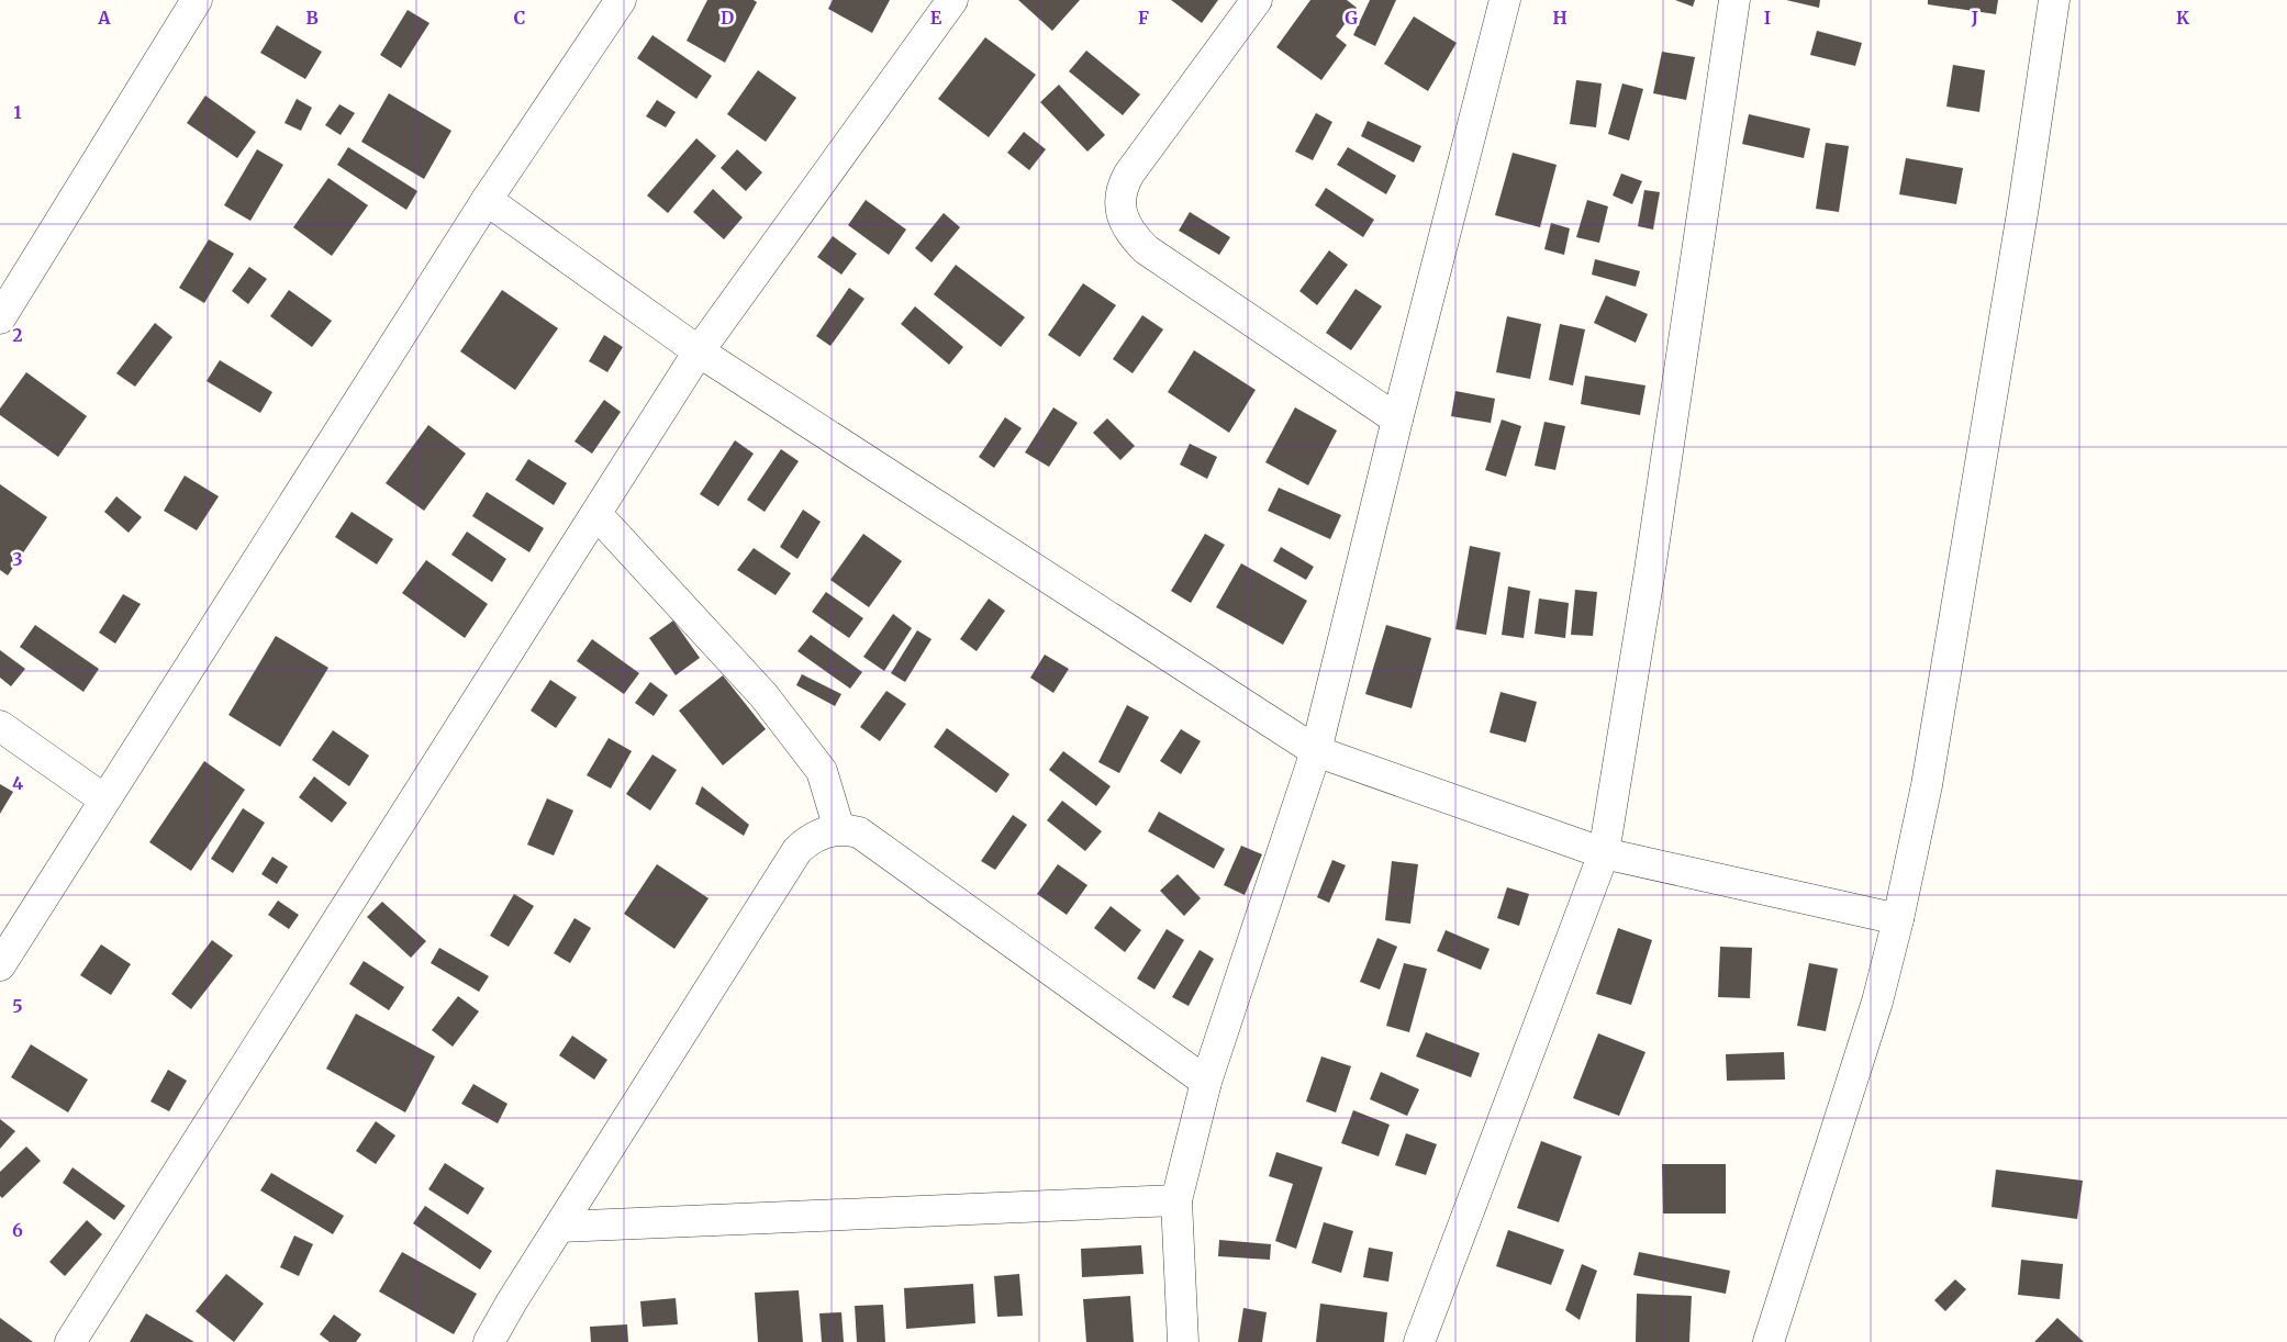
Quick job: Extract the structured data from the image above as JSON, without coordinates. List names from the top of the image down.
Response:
{
  "grid": {
    "columns": [
      "A",
      "B",
      "C",
      "D",
      "E",
      "F",
      "G",
      "H",
      "I",
      "J",
      "K"
    ],
    "rows": [
      "1",
      "2",
      "3",
      "4",
      "5",
      "6"
    ]
  }
}
